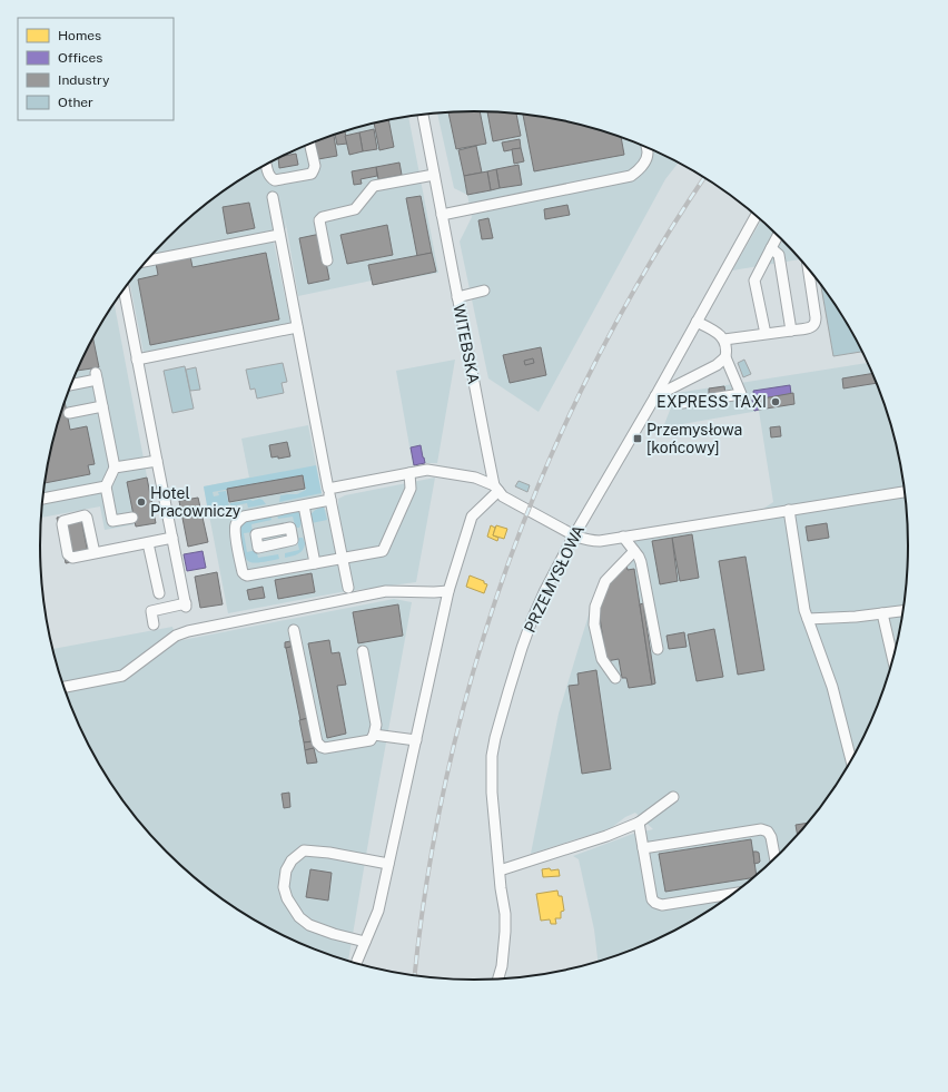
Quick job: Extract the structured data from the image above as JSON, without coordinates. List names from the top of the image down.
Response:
{
  "streets": {
    "street": ["WITEBSKA", "PRZEMYSŁOWA"]
  },
  "places": {
    "other": ["EXPRESS TAXI", "Hotel Pracowniczy"],
    "transit": ["Przemysłowa [końcowy]"]
  },
  "legend": [
    "Homes",
    "Offices",
    "Industry",
    "Other"
  ]
}
